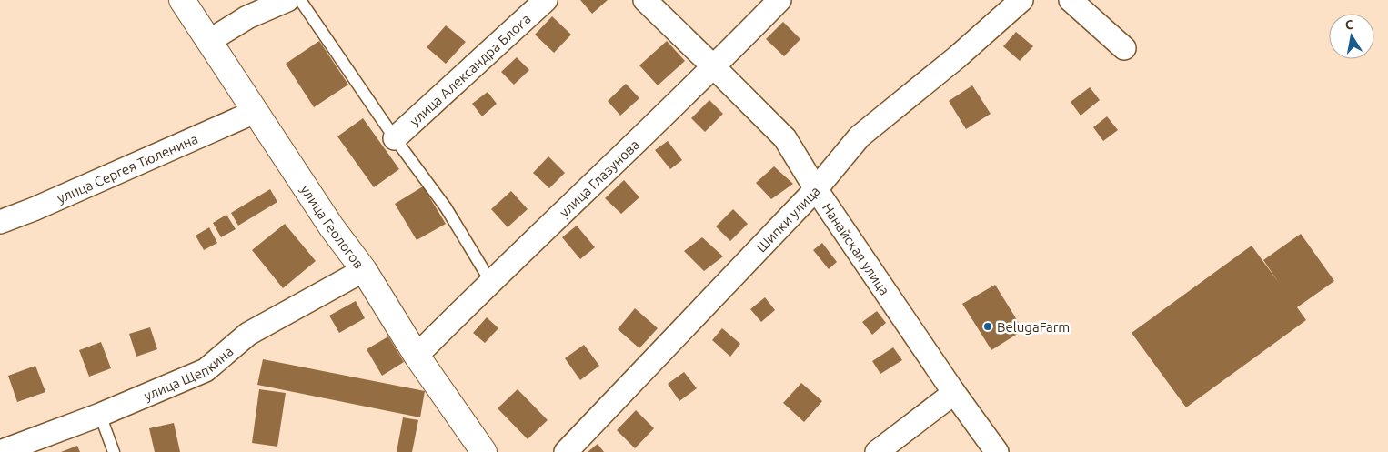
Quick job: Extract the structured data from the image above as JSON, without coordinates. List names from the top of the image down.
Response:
{
  "streets": {
    "street": [
      "улица Александра Блока",
      "улица Сергея Тюленина",
      "улица Глазунова",
      "Шипки улица",
      "улица Геологов",
      "Нанайская улица",
      "улица Щепкина"
    ]
  },
  "crossings": [
    ["улица Сергея Тюленина", "улица Геологов"],
    ["улица Глазунова", "улица Геологов"],
    ["улица Глазунова", "Нанайская улица"],
    ["Шипки улица", "Нанайская улица"],
    ["улица Геологов", "улица Щепкина"]
  ],
  "places": ["BelugaFarm"],
  "north": "top"
}
